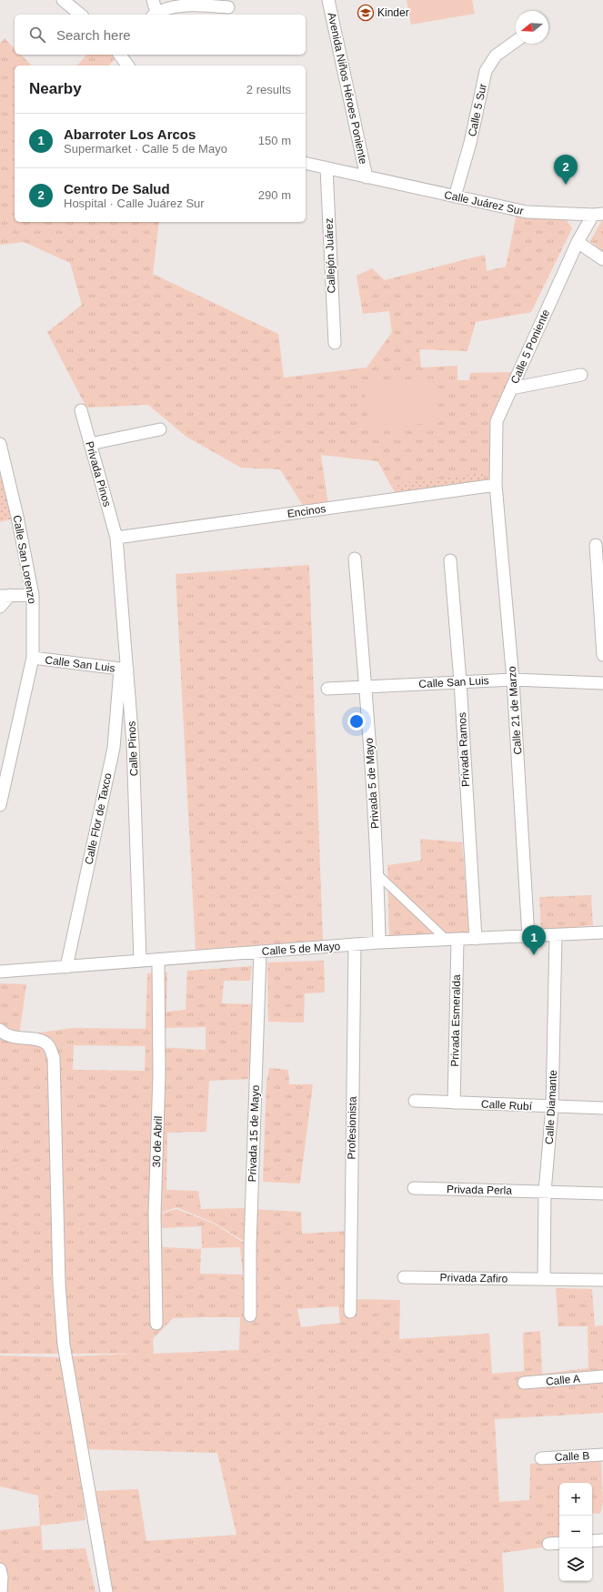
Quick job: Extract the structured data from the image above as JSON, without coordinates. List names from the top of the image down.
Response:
{
  "streets": {
    "street": [
      "Avenida Niños Héroes Poniente",
      "Calle 5 Sur",
      "Calle Juárez Sur",
      "Callejón Juárez",
      "Calle 5 Poniente",
      "Privada Pinos",
      "Encinos",
      "Calle San Lorenzo",
      "Calle San Luis",
      "Calle 21 de Marzo",
      "Calle Pinos",
      "Privada Ramos",
      "Privada 5 de Mayo",
      "Calle Flor de Taxco",
      "Calle 5 de Mayo",
      "Privada Esmeralda",
      "Calle Rubí",
      "Calle Diamante",
      "Profesionista",
      "Privada 15 de Mayo",
      "30 de Abril",
      "Privada Perla",
      "Privada Zafiro",
      "Calle A",
      "Calle B"
    ]
  },
  "crossings": [
    ["Avenida Niños Héroes Poniente", "Calle Juárez Sur"],
    ["Calle 5 Sur", "Calle Juárez Sur"],
    ["Calle Juárez Sur", "Callejón Juárez"],
    ["Calle Juárez Sur", "Calle 5 Poniente"],
    ["Calle 5 Poniente", "Encinos"],
    ["Calle 5 Poniente", "Calle 21 de Marzo"],
    ["Privada Pinos", "Encinos"],
    ["Privada Pinos", "Calle Pinos"],
    ["Encinos", "Calle 21 de Marzo"],
    ["Encinos", "Calle Pinos"],
    ["Calle San Lorenzo", "Calle San Luis"],
    ["Calle San Luis", "Calle 21 de Marzo"],
    ["Calle San Luis", "Calle Pinos"],
    ["Calle San Luis", "Privada Ramos"],
    ["Calle San Luis", "Privada 5 de Mayo"],
    ["Calle San Luis", "Calle Flor de Taxco"],
    ["Calle 21 de Marzo", "Calle 5 de Mayo"],
    ["Calle Pinos", "Calle Flor de Taxco"],
    ["Calle Pinos", "Calle 5 de Mayo"],
    ["Privada Ramos", "Calle 5 de Mayo"],
    ["Privada 5 de Mayo", "Calle 5 de Mayo"],
    ["Calle Flor de Taxco", "Calle 5 de Mayo"],
    ["Calle 5 de Mayo", "Privada Esmeralda"],
    ["Calle 5 de Mayo", "Calle Diamante"],
    ["Calle 5 de Mayo", "Profesionista"],
    ["Calle 5 de Mayo", "Privada 15 de Mayo"],
    ["Calle 5 de Mayo", "30 de Abril"],
    ["Privada Esmeralda", "Calle Rubí"],
    ["Calle Rubí", "Calle Diamante"],
    ["Calle Diamante", "Privada Perla"],
    ["Calle Diamante", "Privada Zafiro"]
  ],
  "places": {
    "school or university": ["Kinder"]
  },
  "north": "left",
  "page": {
    "search": "Search here",
    "heading": ["Nearby", "2 results"],
    "list": [
      {
        "mark": "1",
        "name": "Abarroter Los Arcos",
        "note": "Supermarket · Calle 5 de Mayo",
        "value": "150 m"
      },
      {
        "mark": "2",
        "name": "Centro De Salud",
        "note": "Hospital · Calle Juárez Sur",
        "value": "290 m"
      }
    ],
    "pins": ["2", "1"],
    "map_buttons": ["+", "−"]
  }
}
